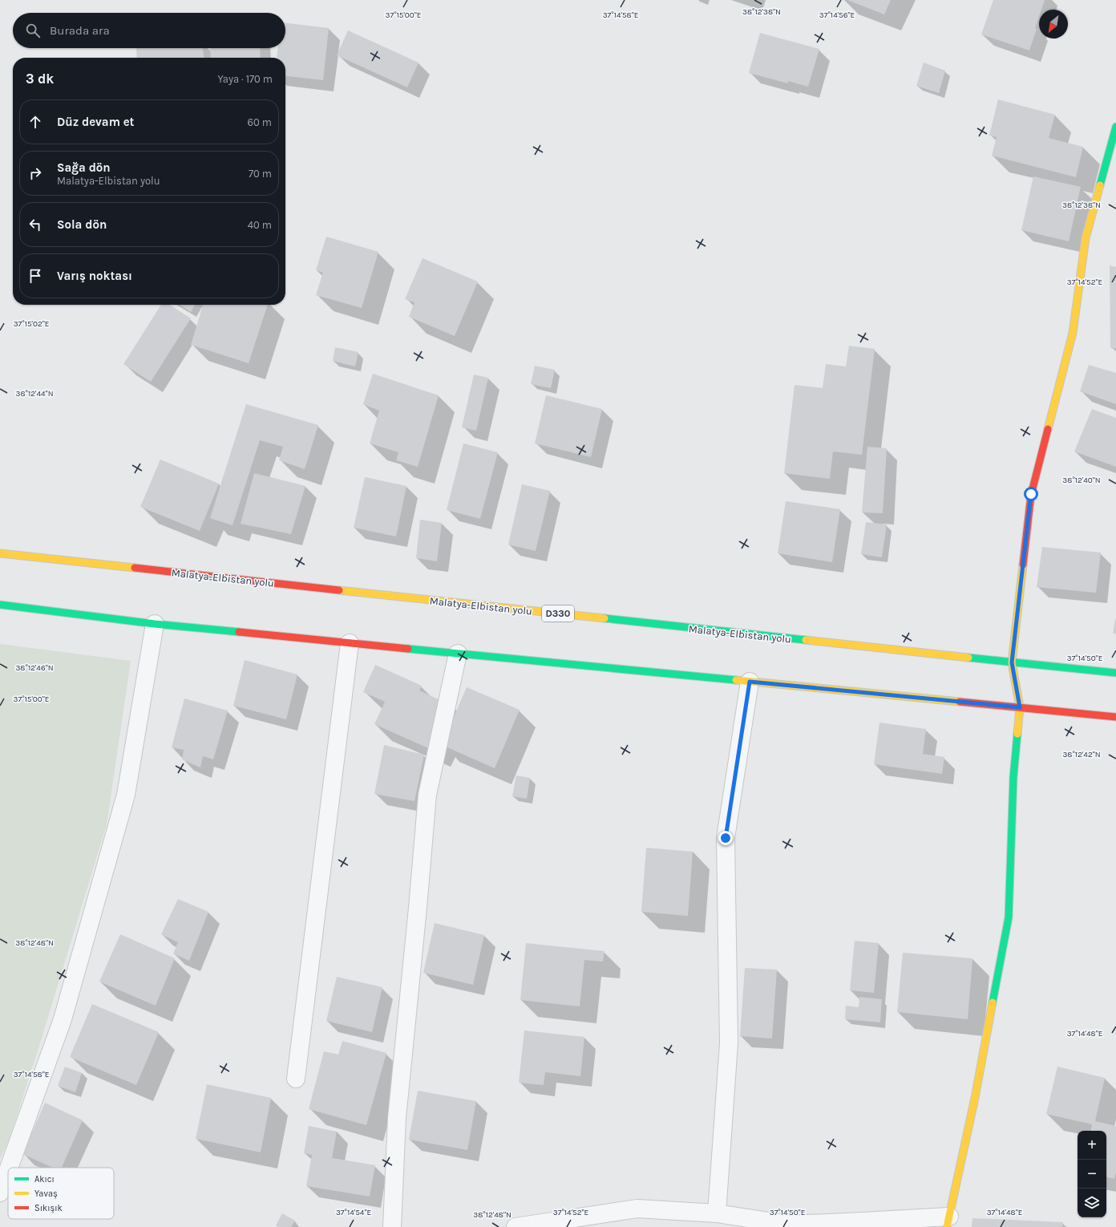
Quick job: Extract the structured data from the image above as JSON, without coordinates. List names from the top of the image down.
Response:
{
  "streets": {
    "main road": ["Malatya-Elbistan yolu", "D330"]
  },
  "legend": ["Akıcı", "Yavaş", "Sıkışık"],
  "north": "bottom left",
  "page": {
    "search": "Burada ara",
    "heading": ["3 dk", "Yaya · 170 m"],
    "list": [
      ["Düz devam et", "60 m"],
      ["Sağa dön", "Malatya-Elbistan yolu", "70 m"],
      ["Sola dön", "40 m"],
      "Varış noktası"
    ],
    "map_buttons": ["+", "−"]
  },
  "coordinates": [
    "38°12'38\"N",
    "37°15'00\"E",
    "37°14'56\"E",
    "37°14'58\"E",
    "37°14'52\"E",
    "37°15'02\"E",
    "38°12'44\"N",
    "38°12'40\"N",
    "37°14'50\"E",
    "38°12'46\"N",
    "38°12'42\"N",
    "38°12'48\"N",
    "37°14'48\"E",
    "37°14'54\"E"
  ]
}
